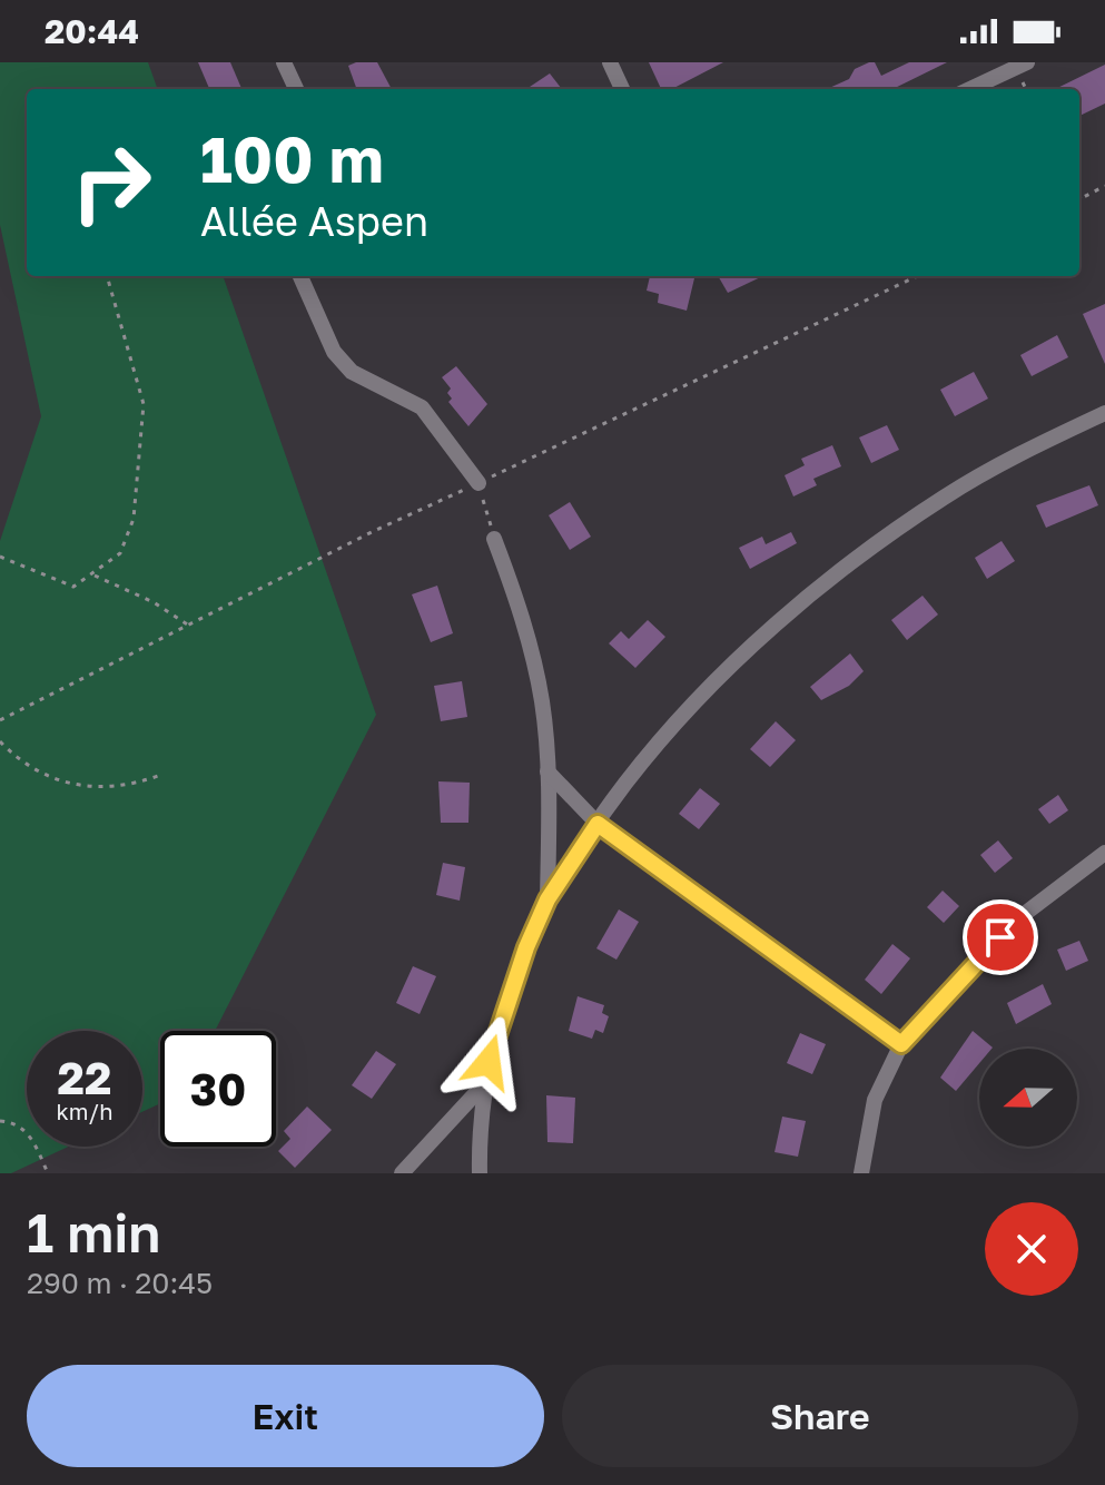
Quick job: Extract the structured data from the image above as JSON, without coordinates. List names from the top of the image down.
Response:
{
  "north": "left",
  "page": {
    "status": "20:44",
    "turn": ["100 m", "Allée Aspen"],
    "speed": "22 km/h",
    "limit": "30",
    "heading": ["1 min", "290 m · 20:45"],
    "buttons": ["Exit", "Share"]
  }
}
